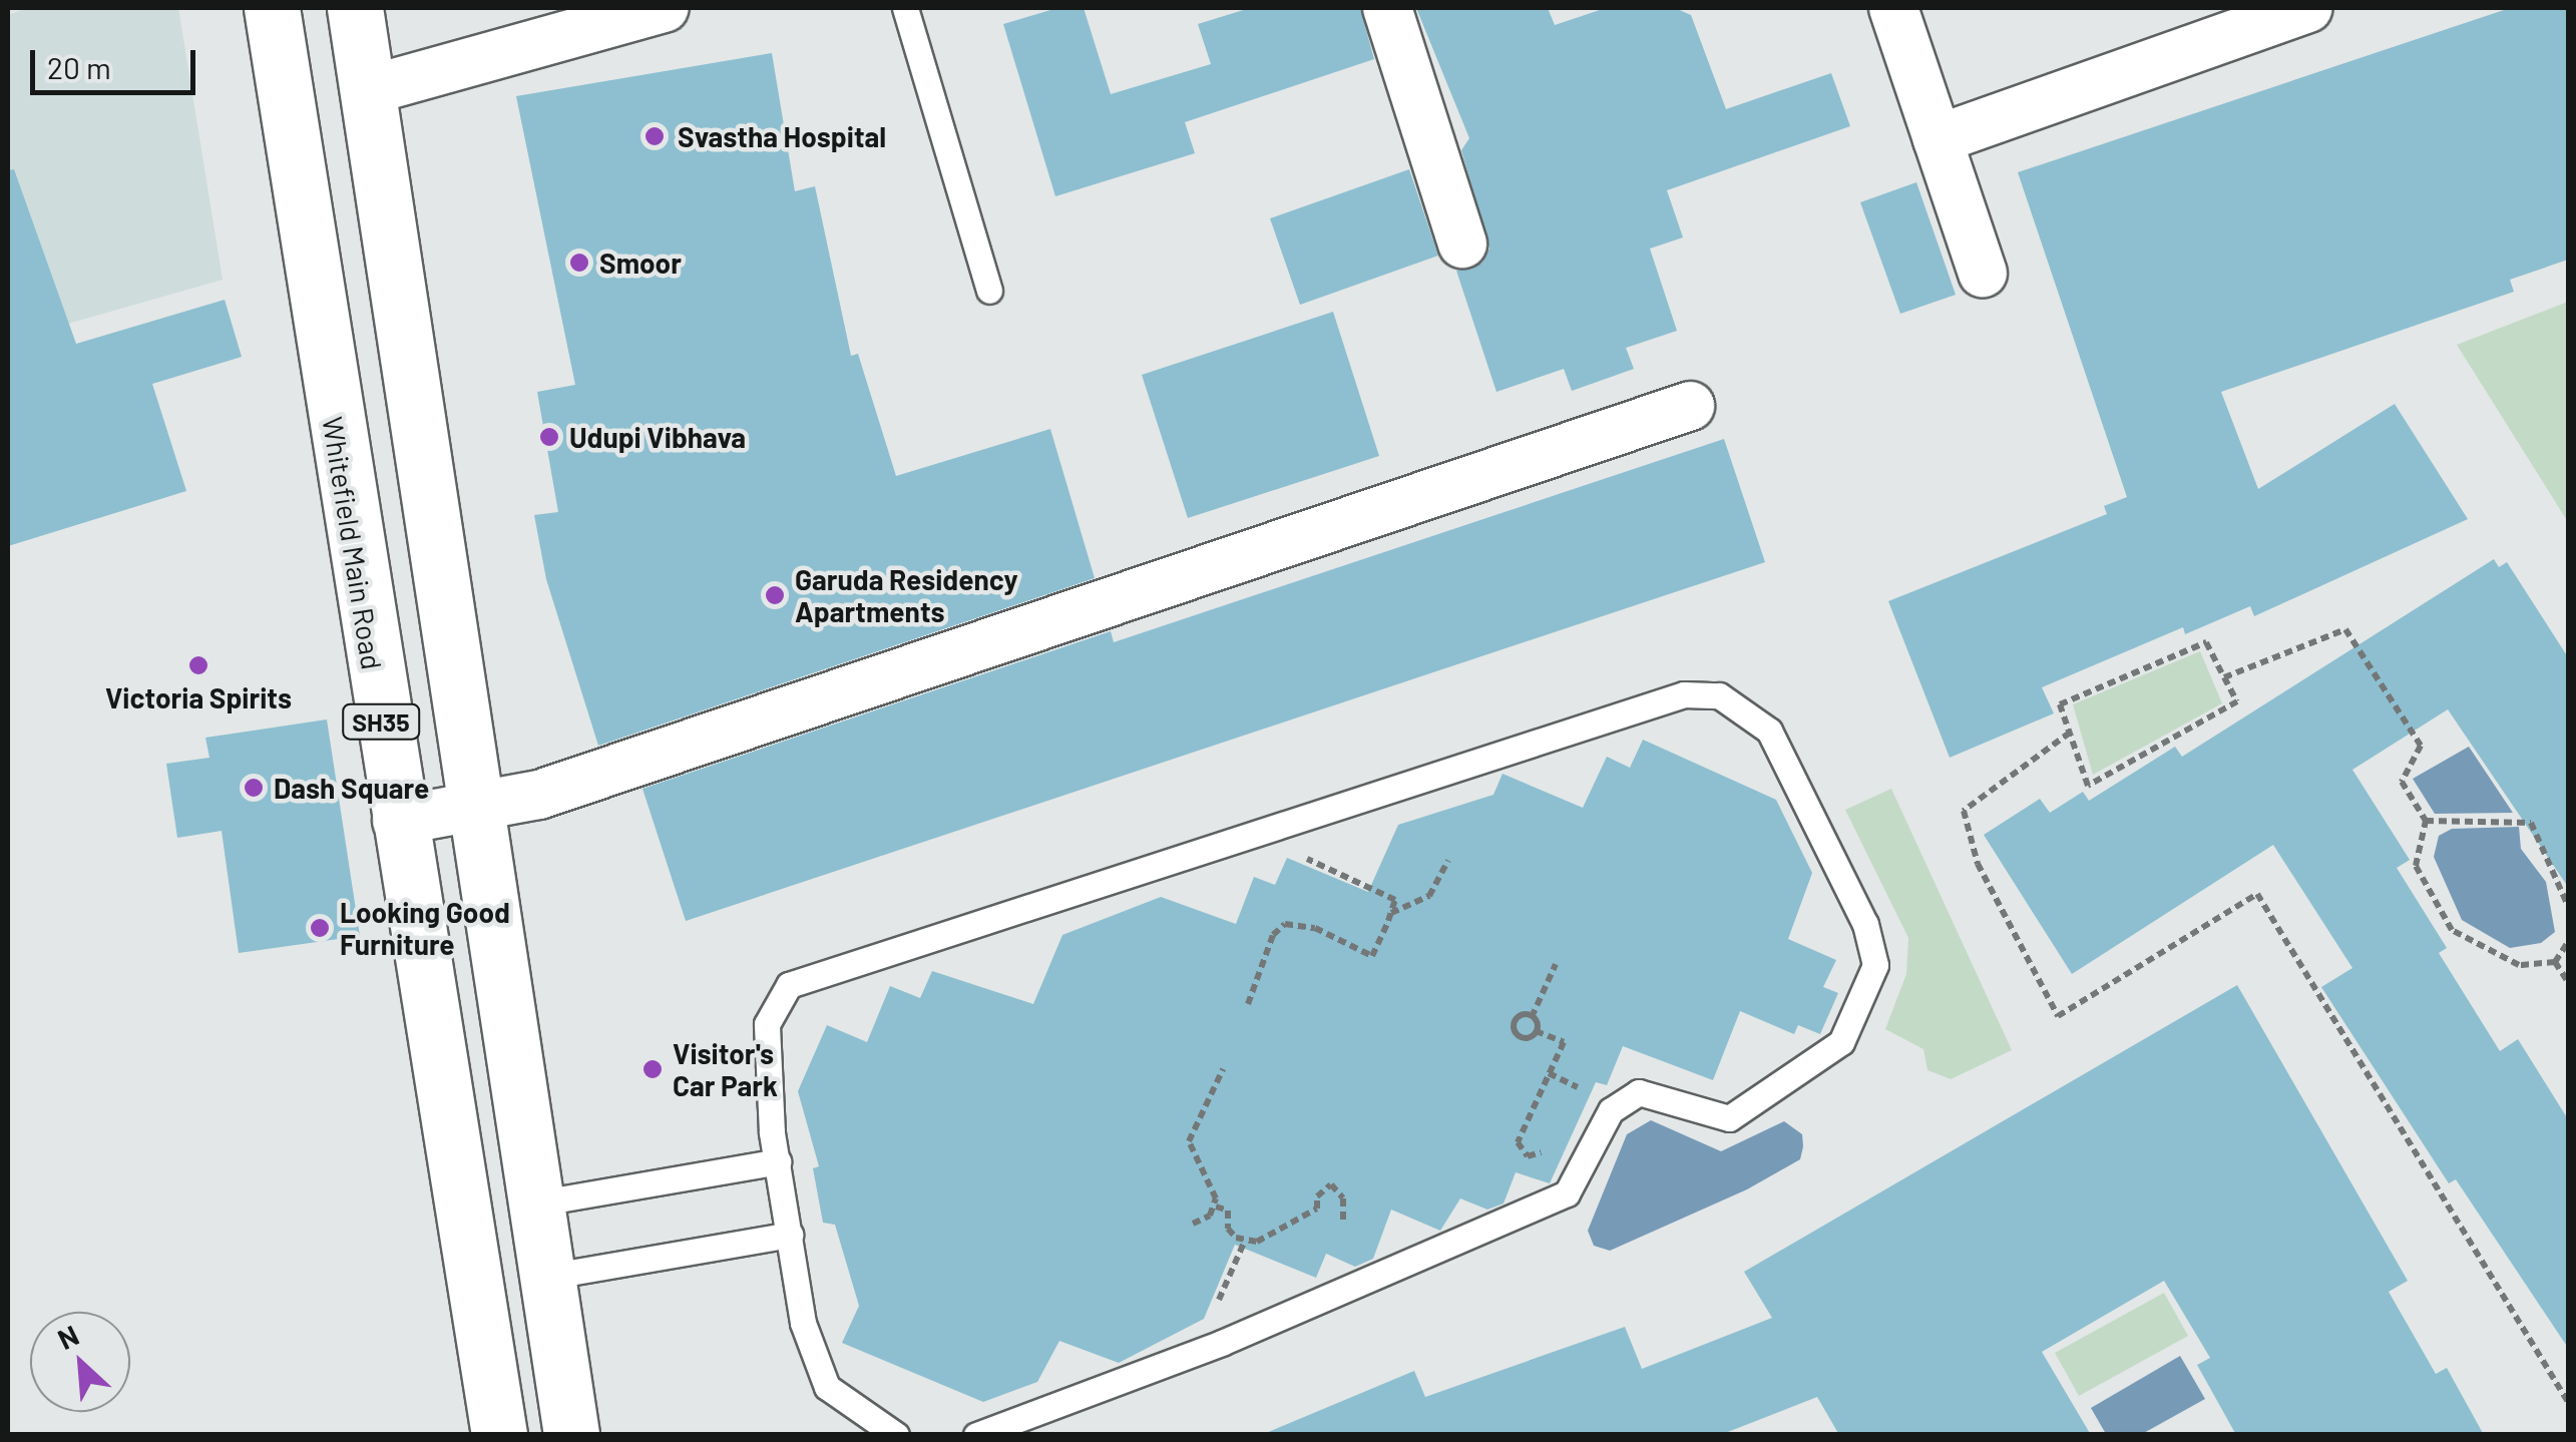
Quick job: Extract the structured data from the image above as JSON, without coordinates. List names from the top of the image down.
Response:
{
  "streets": {
    "main road": ["Whitefield Main Road", "SH35"]
  },
  "places": [
    "Svastha Hospital",
    "Smoor",
    "Udupi Vibhava",
    "Garuda Residency Apartments",
    "Victoria Spirits",
    "Dash Square",
    "Looking Good Furniture",
    "Visitor's Car Park"
  ],
  "scale_bar": "20 m",
  "north": "top left"
}
